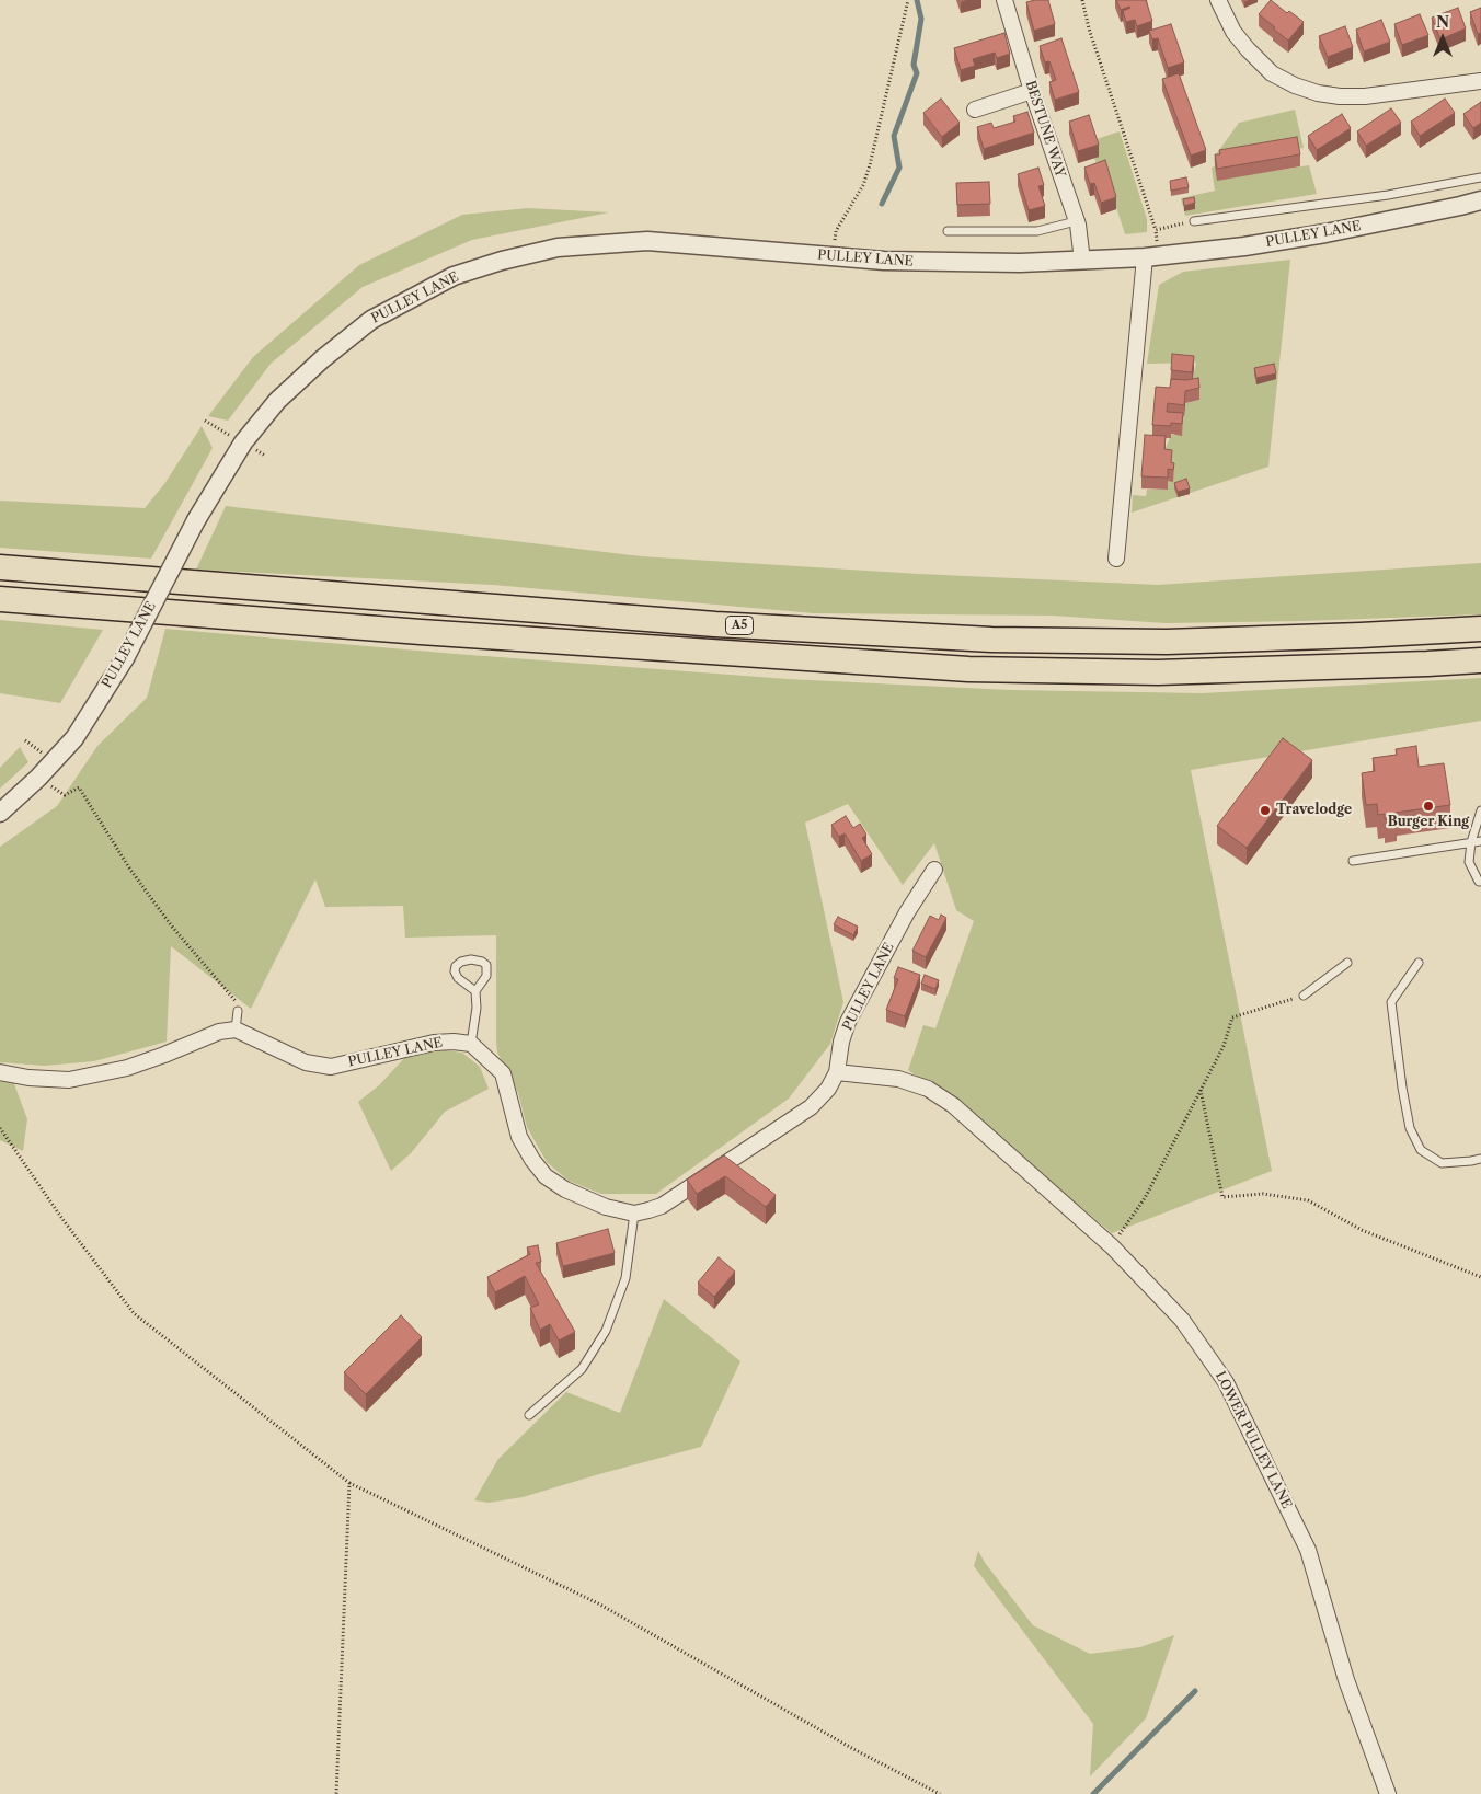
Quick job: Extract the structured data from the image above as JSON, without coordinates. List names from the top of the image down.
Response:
{
  "streets": {
    "highway": ["A5"],
    "street": ["BESTUNE WAY", "PULLEY LANE", "LOWER PULLEY LANE"]
  },
  "crossings": [
    ["BESTUNE WAY", "PULLEY LANE"],
    ["PULLEY LANE", "LOWER PULLEY LANE"]
  ],
  "places": ["Burger King", "Travelodge"],
  "north": "top"
}
